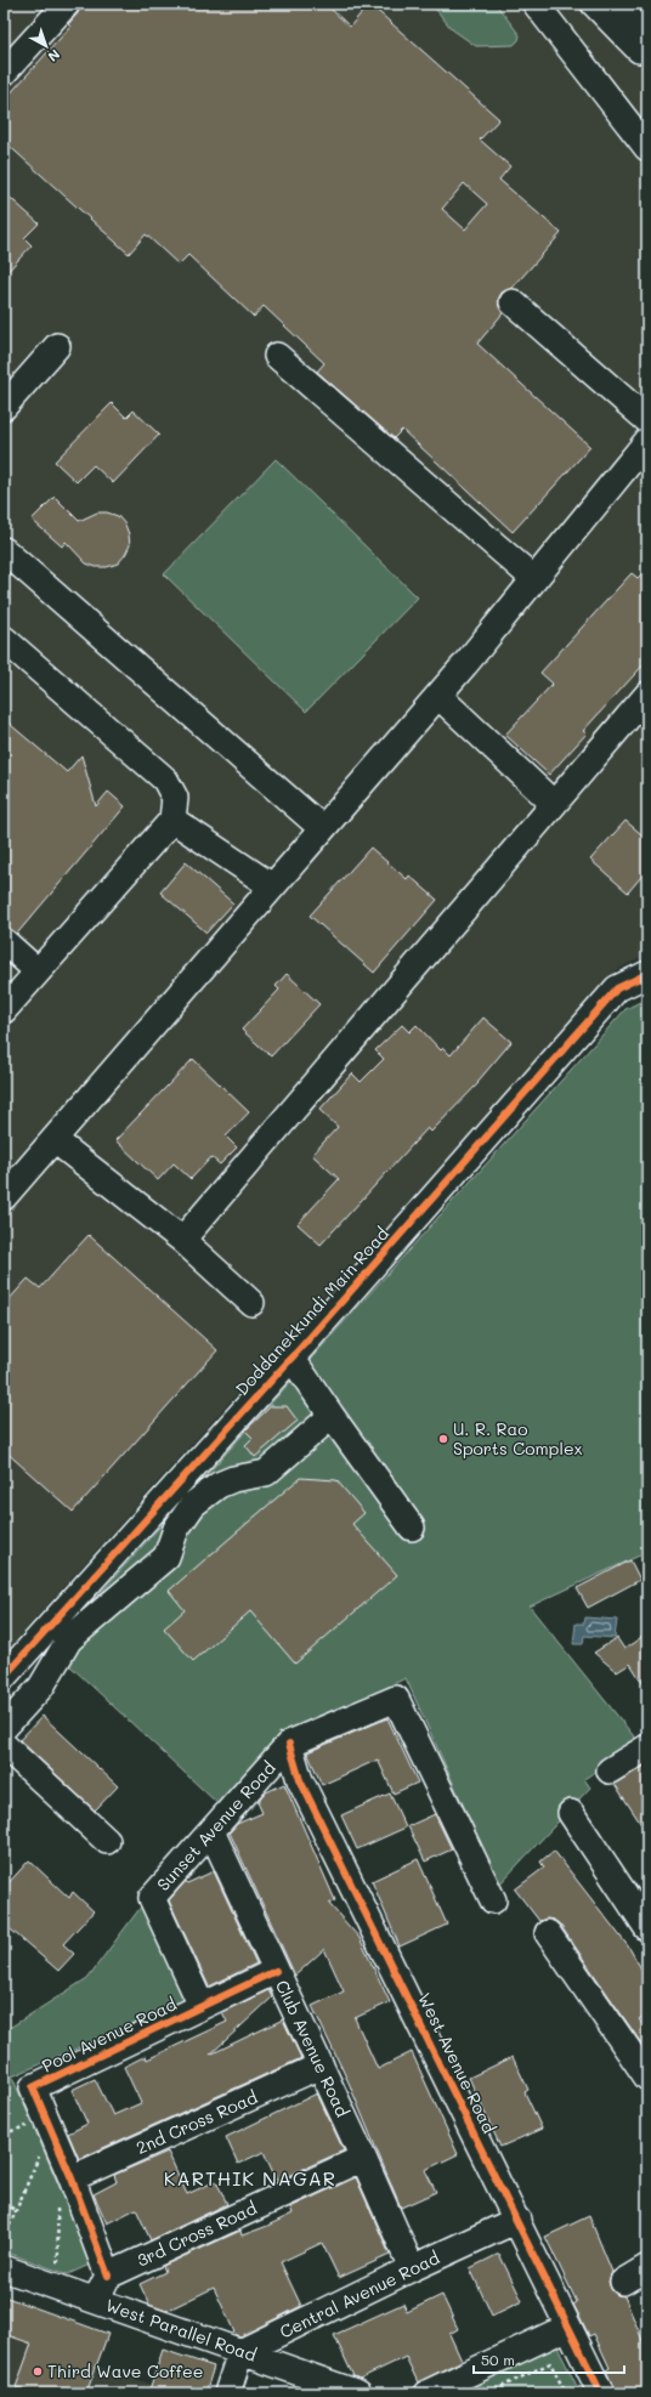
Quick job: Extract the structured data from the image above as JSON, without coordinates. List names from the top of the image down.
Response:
{
  "streets": {
    "street": [
      "Doddanekkundi Main Road",
      "Sunset Avenue Road",
      "Pool Avenue Road",
      "Club Avenue Road",
      "West Avenue Road",
      "2nd Cross Road",
      "3rd Cross Road",
      "Central Avenue Road",
      "West Parallel Road"
    ]
  },
  "crossings": [
    ["Sunset Avenue Road", "Pool Avenue Road"],
    ["Sunset Avenue Road", "Club Avenue Road"],
    ["Sunset Avenue Road", "West Avenue Road"],
    ["Pool Avenue Road", "Club Avenue Road"],
    ["Pool Avenue Road", "2nd Cross Road"],
    ["Pool Avenue Road", "3rd Cross Road"],
    ["Club Avenue Road", "2nd Cross Road"],
    ["Club Avenue Road", "3rd Cross Road"],
    ["Club Avenue Road", "Central Avenue Road"],
    ["West Avenue Road", "Central Avenue Road"],
    ["Central Avenue Road", "West Parallel Road"]
  ],
  "districts": ["KARTHIK NAGAR"],
  "places": ["U. R. Rao Sports Complex", "Third Wave Coffee"],
  "scale_bar": "50 m",
  "north": "bottom right"
}
